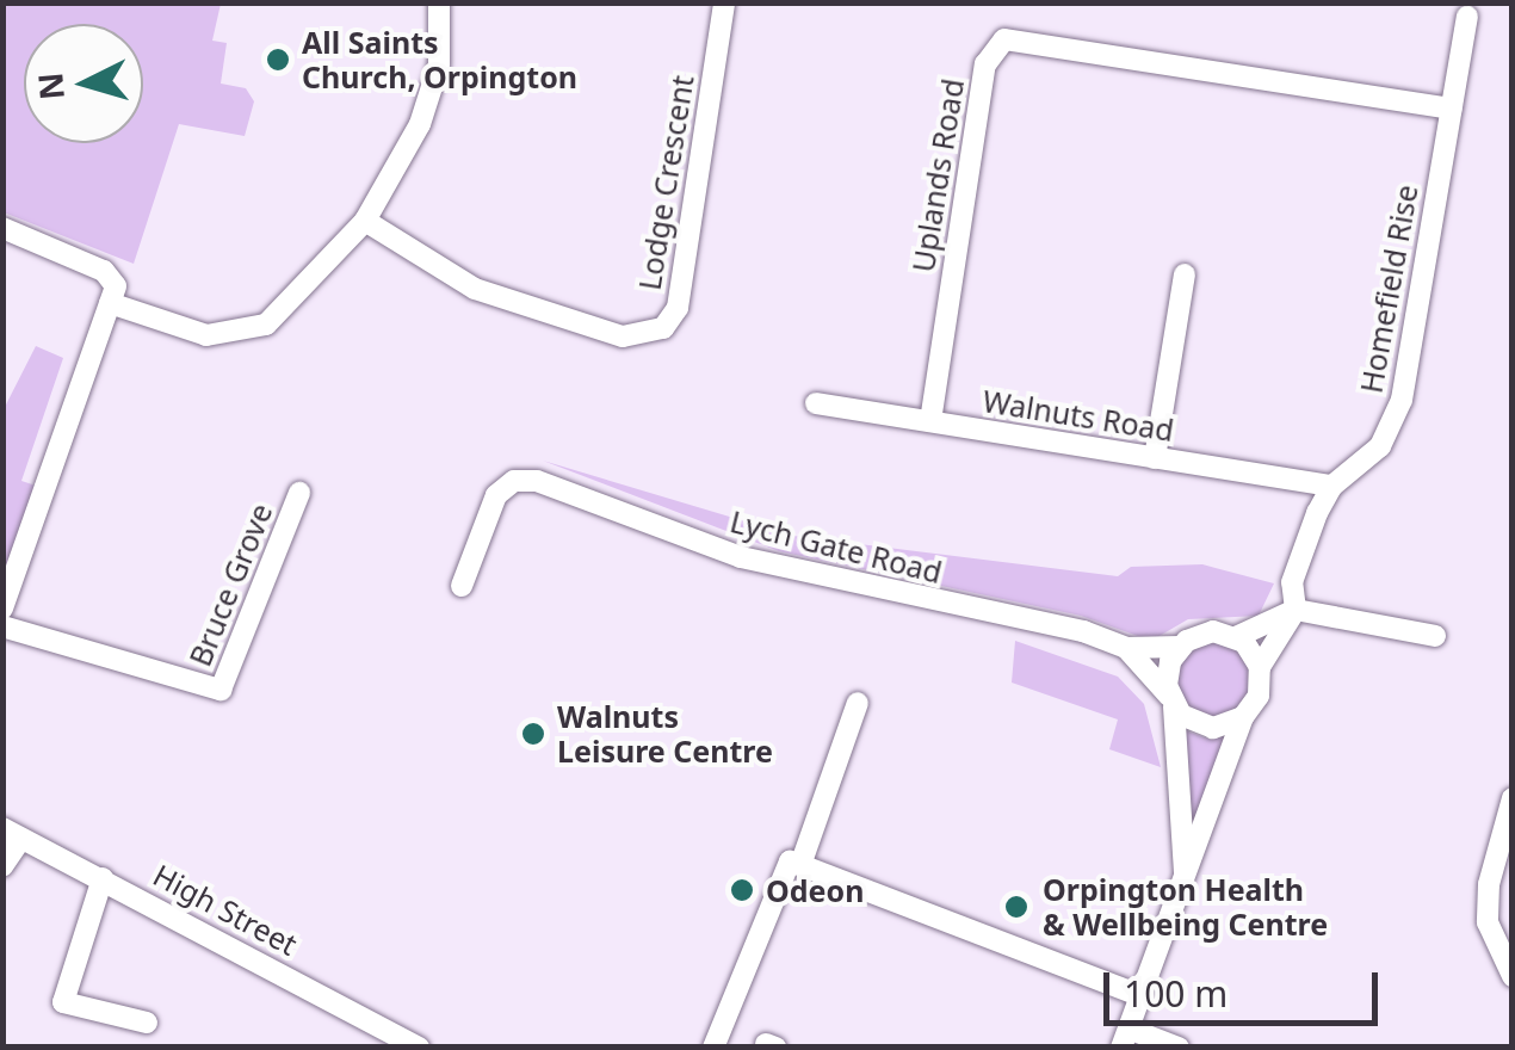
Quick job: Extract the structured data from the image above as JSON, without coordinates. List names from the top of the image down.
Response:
{
  "streets": {
    "street": [
      "Uplands Road",
      "Lodge Crescent",
      "Homefield Rise",
      "Walnuts Road",
      "Lych Gate Road",
      "Bruce Grove",
      "High Street"
    ]
  },
  "crossings": [
    ["Uplands Road", "Homefield Rise"],
    ["Uplands Road", "Walnuts Road"],
    ["Homefield Rise", "Walnuts Road"],
    ["Homefield Rise", "Lych Gate Road"]
  ],
  "places": [
    "All Saints Church, Orpington",
    "Walnuts Leisure Centre",
    "Odeon",
    "Orpington Health & Wellbeing Centre"
  ],
  "scale_bar": "100 m",
  "north": "left"
}
